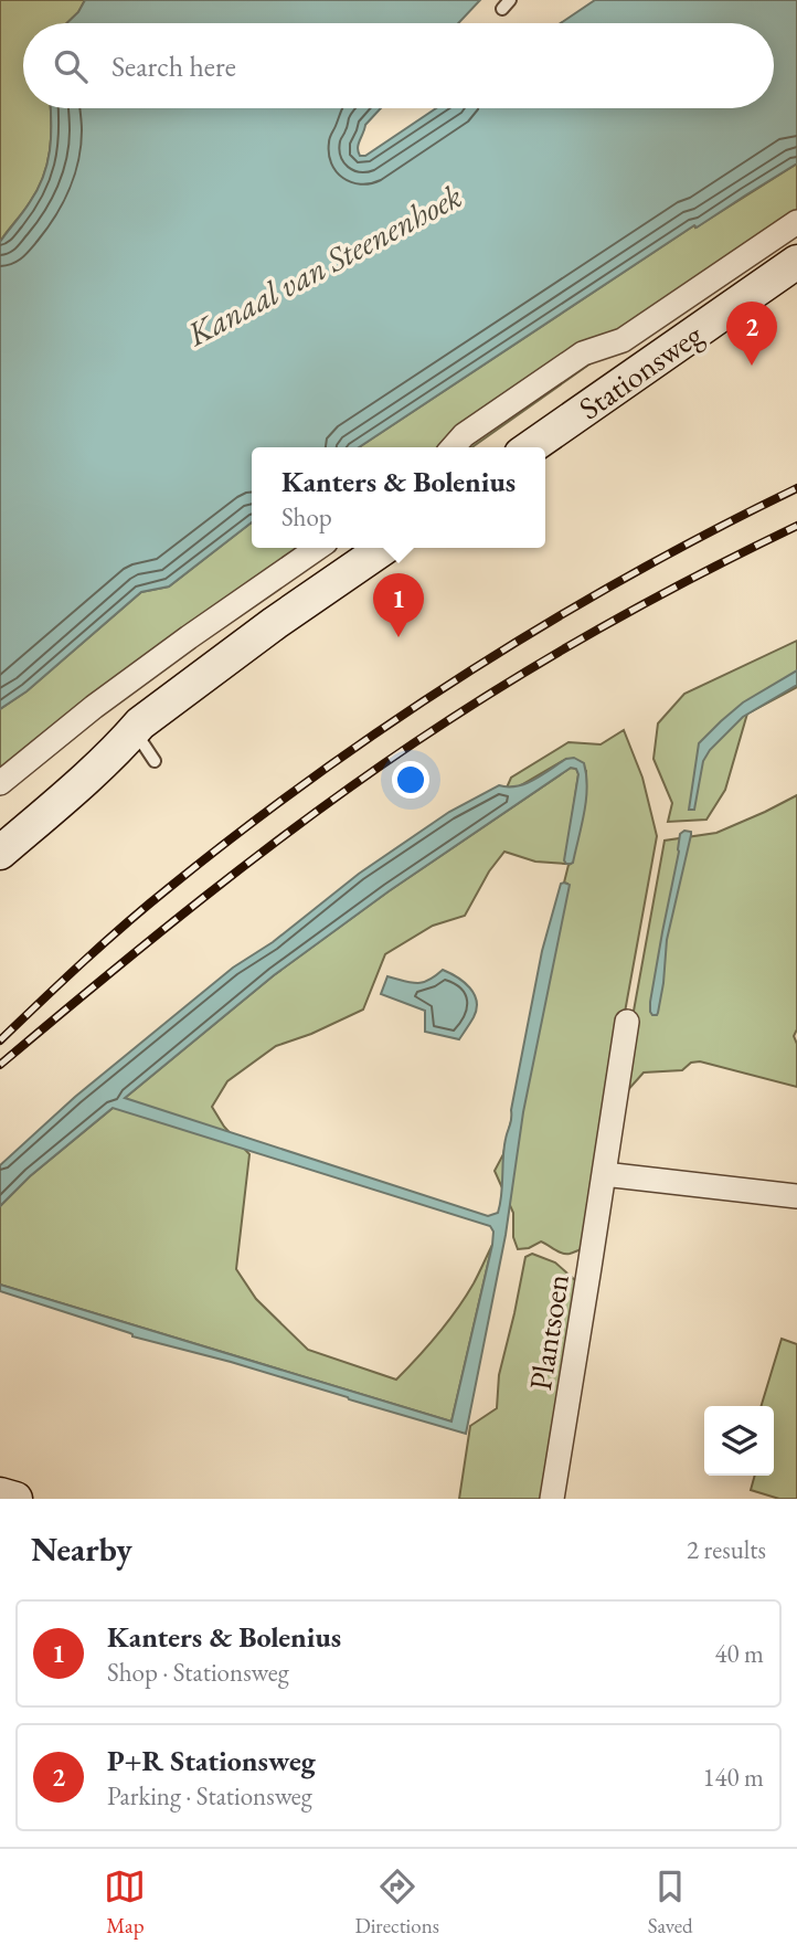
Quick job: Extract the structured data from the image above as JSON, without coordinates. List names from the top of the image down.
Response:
{
  "streets": {
    "main road": ["Stationsweg"],
    "street": ["Plantsoen"]
  },
  "water": ["Kanaal van Steenenhoek"],
  "page": {
    "search": "Search here",
    "pins": ["2", "1"],
    "popup": ["Kanters & Bolenius", "Shop"],
    "heading": ["Nearby", "2 results"],
    "list": [
      {
        "mark": "1",
        "name": "Kanters & Bolenius",
        "note": "Shop · Stationsweg",
        "value": "40 m"
      },
      {
        "mark": "2",
        "name": "P+R Stationsweg",
        "note": "Parking · Stationsweg",
        "value": "140 m"
      }
    ],
    "nav": ["Map", "Directions", "Saved"]
  }
}
